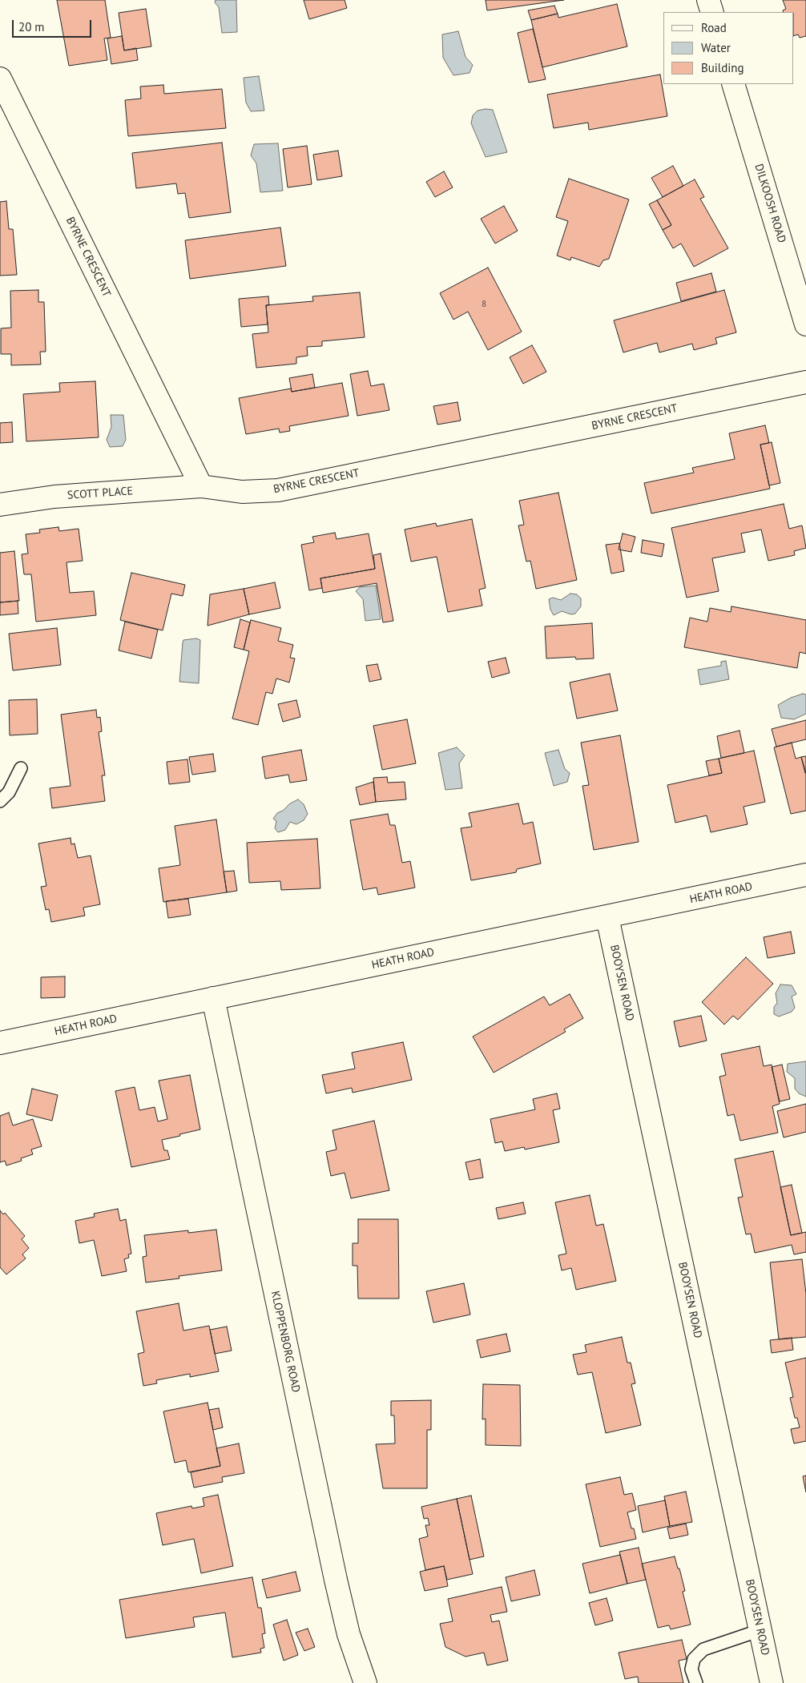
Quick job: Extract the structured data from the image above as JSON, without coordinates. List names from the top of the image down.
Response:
{
  "streets": {
    "street": [
      "DILKOOSH ROAD",
      "BYRNE CRESCENT",
      "SCOTT PLACE",
      "HEATH ROAD",
      "BOOYSEN ROAD",
      "KLOPPENBORG ROAD"
    ]
  },
  "crossings": [
    ["BYRNE CRESCENT", "SCOTT PLACE"],
    ["HEATH ROAD", "BOOYSEN ROAD"],
    ["HEATH ROAD", "KLOPPENBORG ROAD"]
  ],
  "house_numbers": ["8"],
  "legend": ["Road", "Water", "Building"],
  "scale_bar": "20 m"
}
